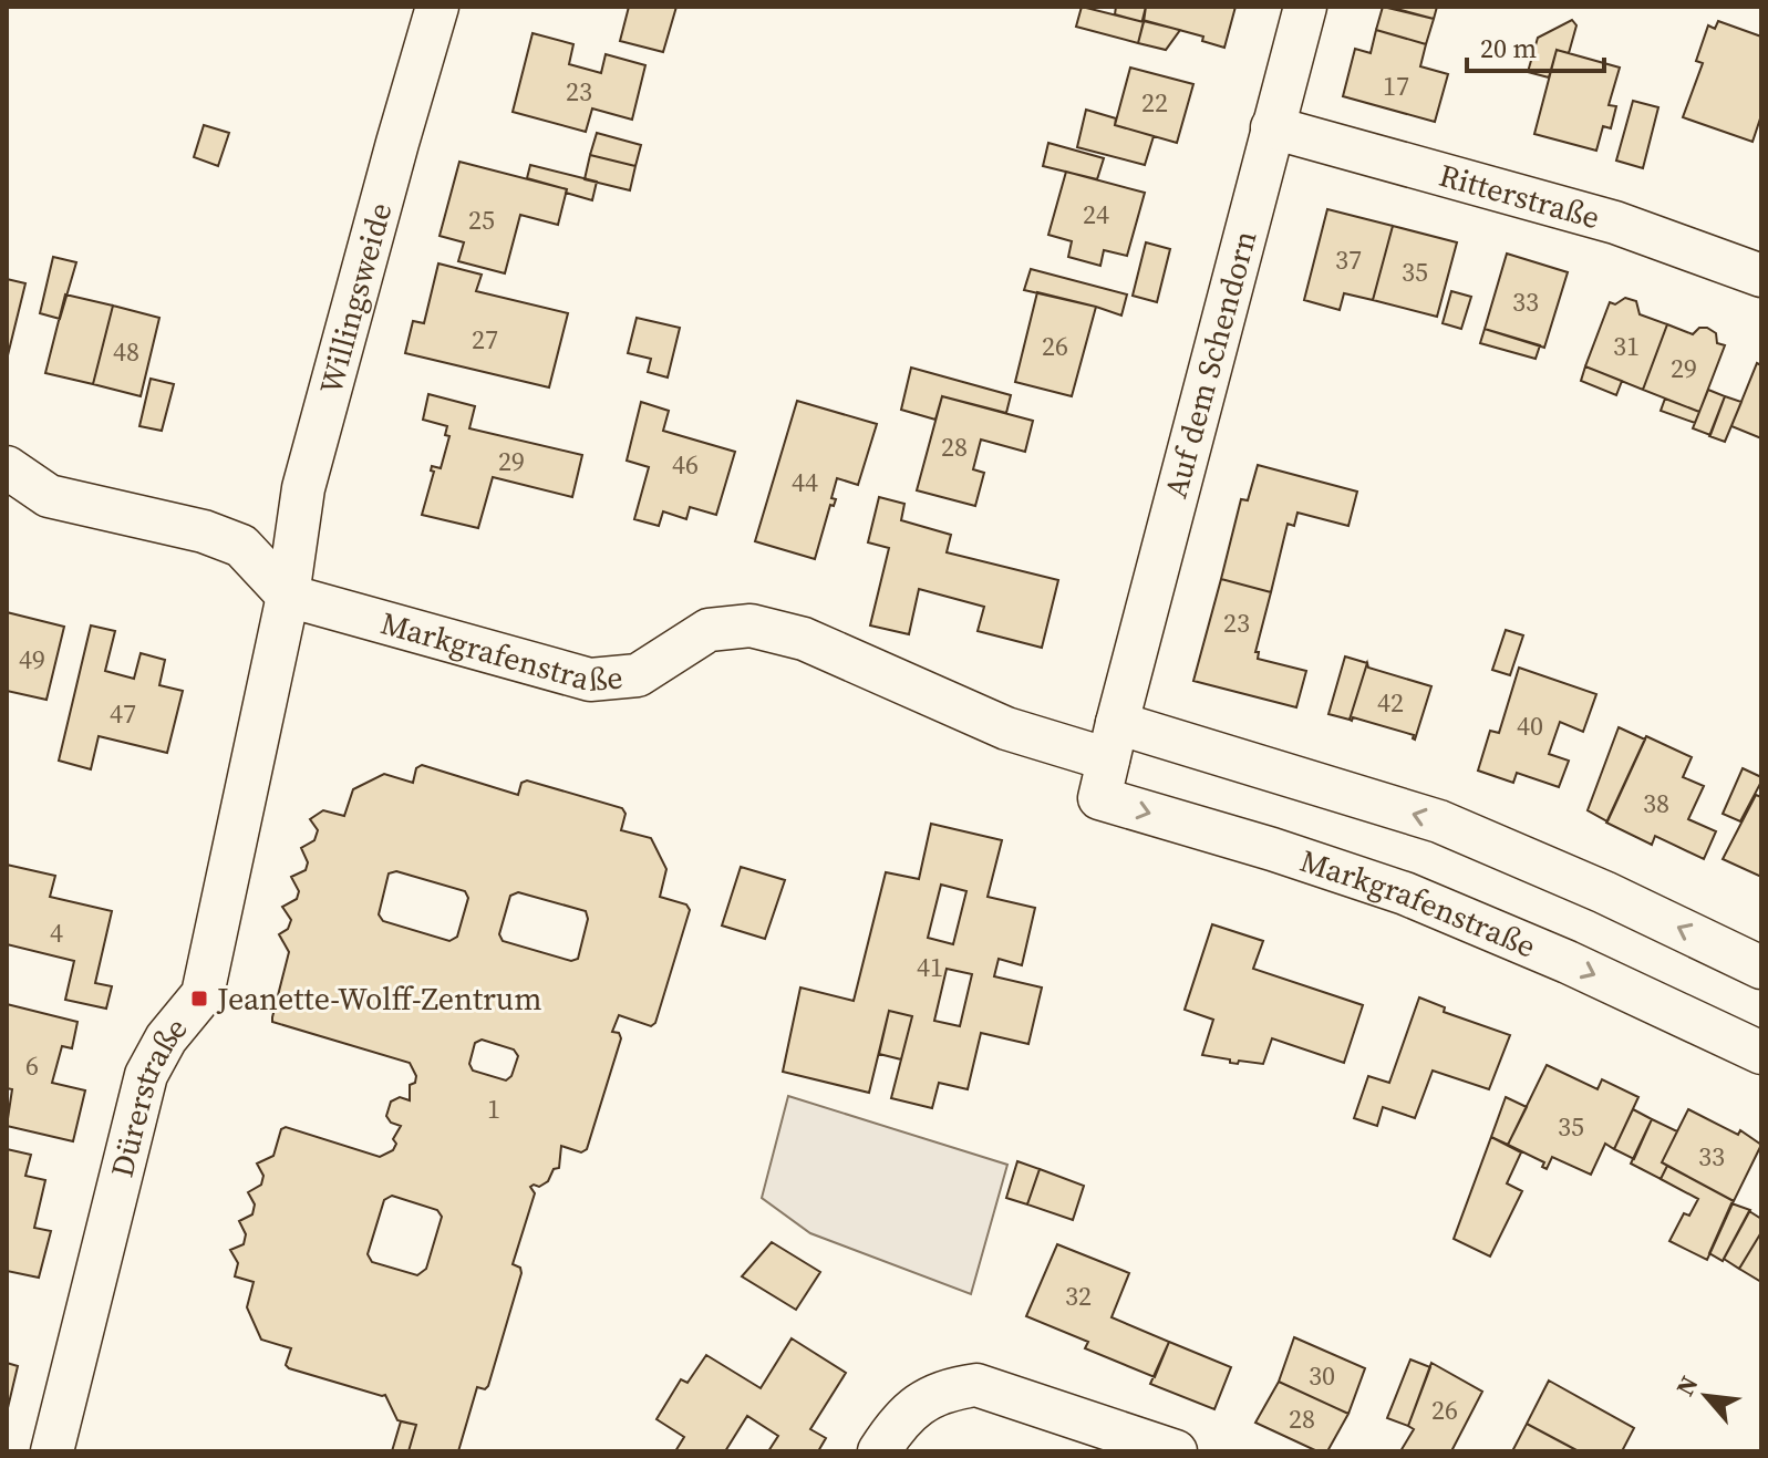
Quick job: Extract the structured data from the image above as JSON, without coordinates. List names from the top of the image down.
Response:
{
  "streets": {
    "street": [
      "Ritterstraße",
      "Willingsweide",
      "Auf dem Schendorn",
      "Markgrafenstraße",
      "Dürerstraße"
    ]
  },
  "crossings": [
    ["Ritterstraße", "Auf dem Schendorn"],
    ["Willingsweide", "Markgrafenstraße"],
    ["Willingsweide", "Dürerstraße"],
    ["Auf dem Schendorn", "Markgrafenstraße"],
    ["Markgrafenstraße", "Dürerstraße"]
  ],
  "places": {
    "transit": ["Jeanette-Wolff-Zentrum"]
  },
  "house_numbers": [
    "17",
    "23",
    "22",
    "24",
    "25",
    "37",
    "35",
    "33",
    "27",
    "26",
    "31",
    "48",
    "29",
    "28",
    "29",
    "46",
    "44",
    "23",
    "49",
    "42",
    "47",
    "40",
    "38",
    "4",
    "41",
    "6",
    "1",
    "35",
    "33",
    "32",
    "30",
    "26",
    "28"
  ],
  "scale_bar": "20 m",
  "north": "top left"
}
